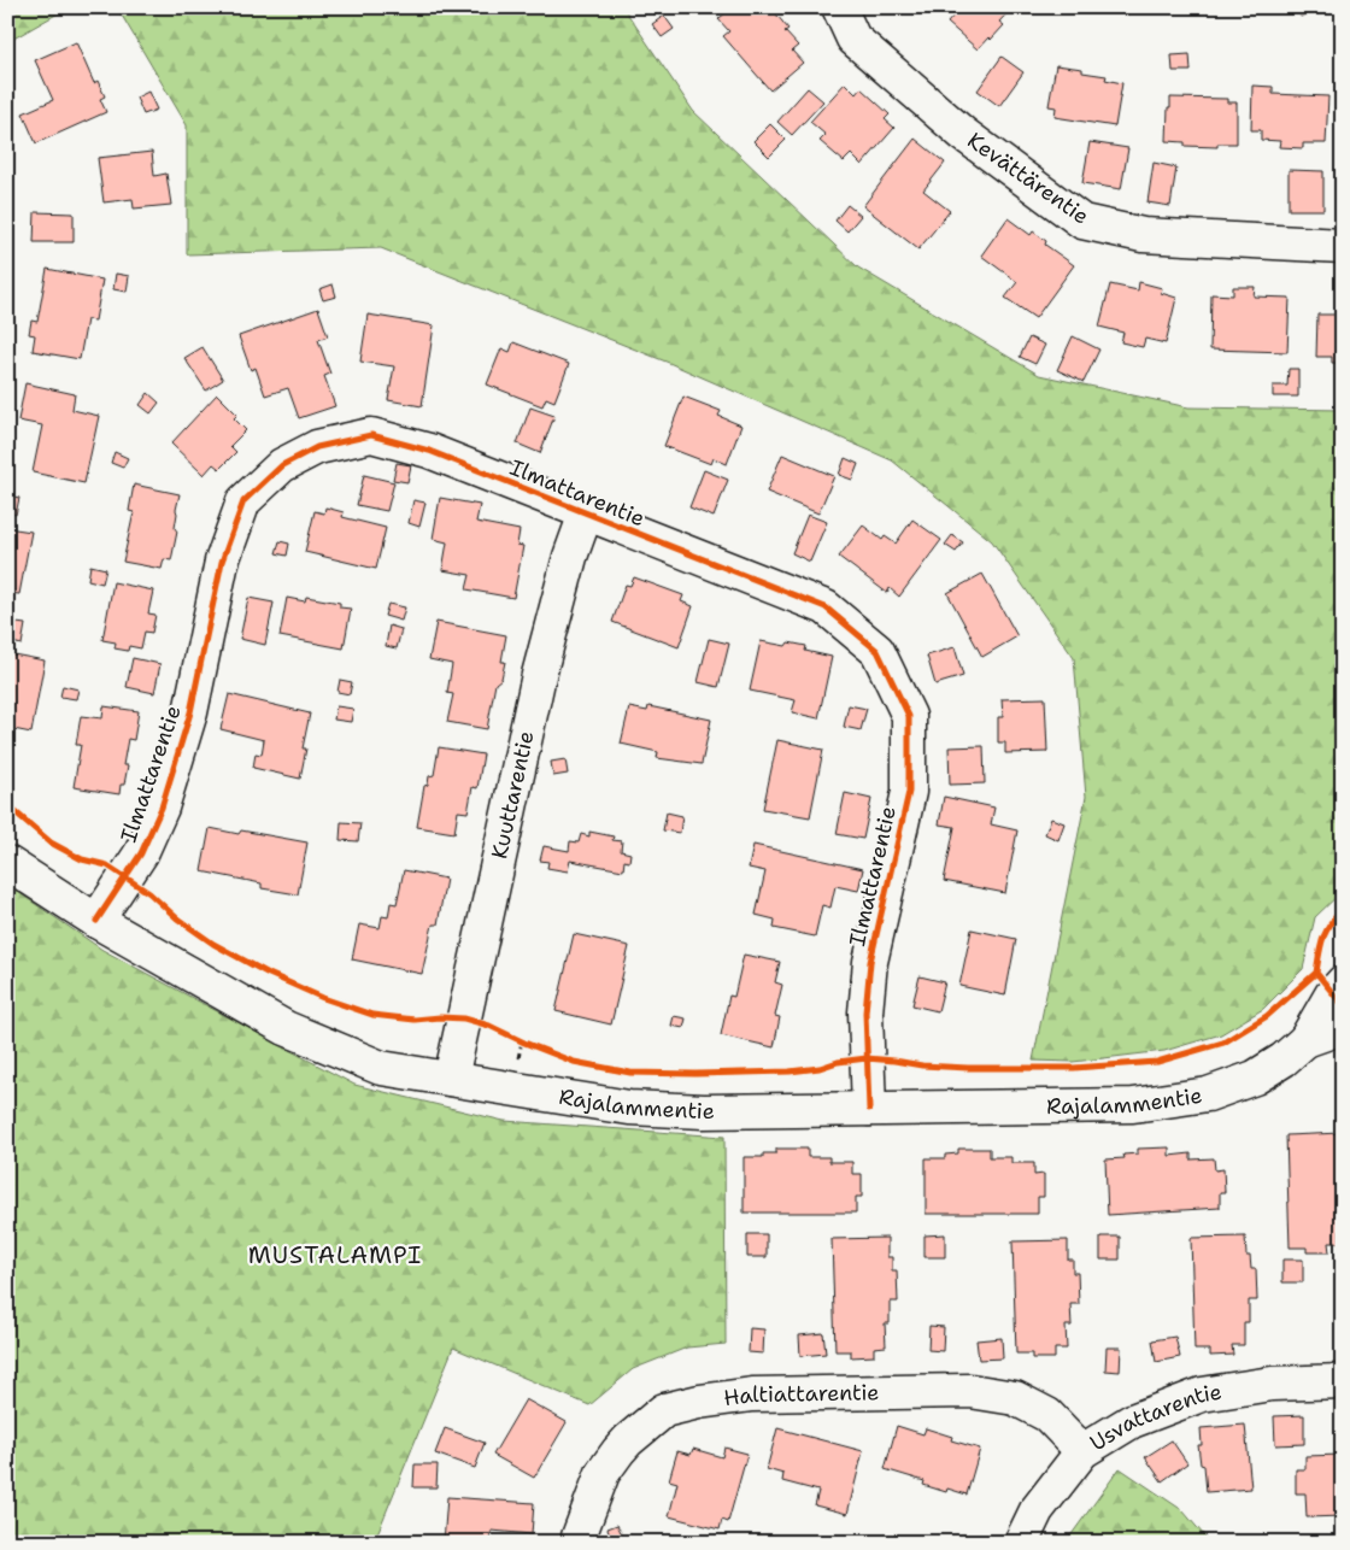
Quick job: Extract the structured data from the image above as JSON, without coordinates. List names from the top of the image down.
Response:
{
  "streets": {
    "street": [
      "Kevättärentie",
      "Ilmattarentie",
      "Kuuttarentie",
      "Rajalammentie",
      "Haltiattarentie",
      "Usvattarentie"
    ]
  },
  "crossings": [
    ["Ilmattarentie", "Kuuttarentie"],
    ["Ilmattarentie", "Rajalammentie"],
    ["Kuuttarentie", "Rajalammentie"],
    ["Haltiattarentie", "Usvattarentie"]
  ],
  "districts": ["MUSTALAMPI"]
}
